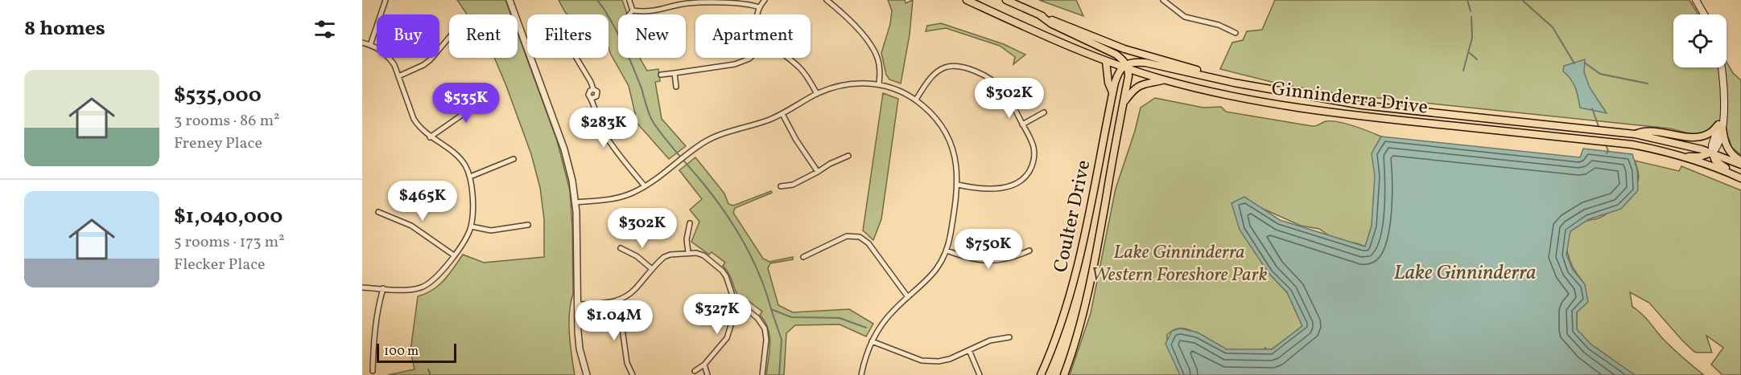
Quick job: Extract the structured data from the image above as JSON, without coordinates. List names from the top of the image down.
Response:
{
  "streets": {
    "main road": ["Ginninderra Drive", "Coulter Drive"]
  },
  "crossings": [
    ["Ginninderra Drive", "Coulter Drive"]
  ],
  "water": ["Lake Ginninderra"],
  "parks": ["Lake Ginninderra Western Foreshore Park"],
  "scale_bar": "100 m",
  "page": {
    "heading": "8 homes",
    "chip": [
      "Buy",
      "Rent",
      "Filters",
      "New",
      "Apartment"
    ],
    "list": [
      {
        "name": "$535,000",
        "note": "3 rooms · 86 m² · Freney Place"
      },
      {
        "name": "$1,040,000",
        "note": "5 rooms · 173 m² · Flecker Place"
      }
    ],
    "price": [
      "$302K",
      "$535K",
      "$283K",
      "$465K",
      "$302K",
      "$750K",
      "$327K",
      "$1.04M"
    ],
    "scale": "100 m"
  }
}
